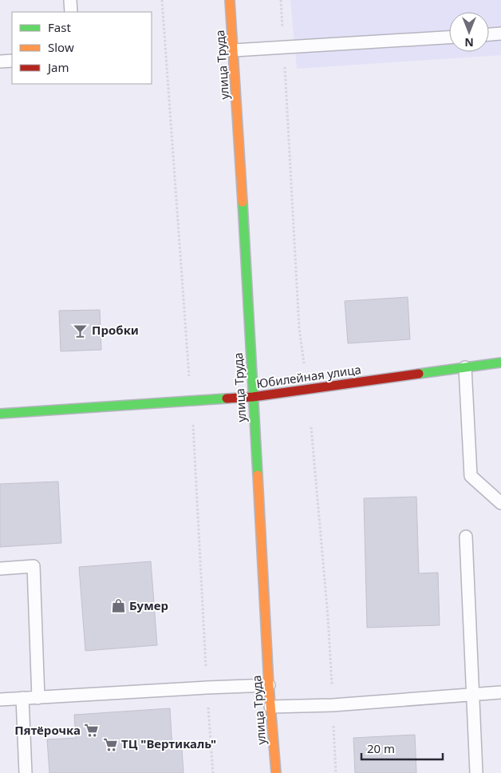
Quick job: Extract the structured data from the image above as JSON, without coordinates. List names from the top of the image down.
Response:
{
  "streets": {
    "street": ["улица Труда", "Юбилейная улица"]
  },
  "crossings": [
    ["улица Труда", "Юбилейная улица"]
  ],
  "places": {
    "bar": ["Пробки"],
    "shop": ["Бумер"],
    "supermarket": ["Пятёрочка", "ТЦ \"Вертикаль\""]
  },
  "legend": ["Fast", "Slow", "Jam"],
  "scale_bar": "20 m",
  "north": "bottom"
}
